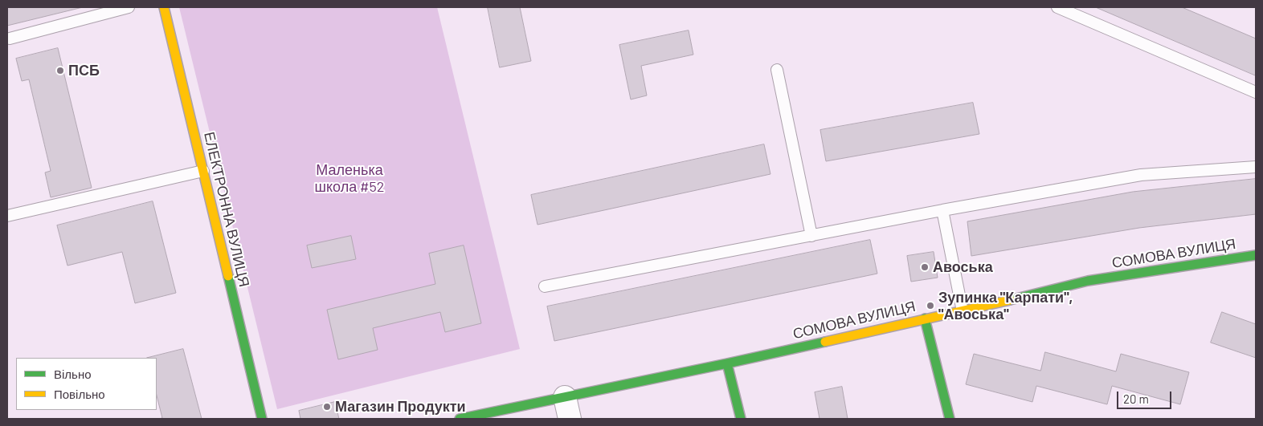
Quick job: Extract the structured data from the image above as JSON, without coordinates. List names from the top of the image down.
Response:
{
  "streets": {
    "main road": ["ЕЛЕКТРОННА ВУЛИЦЯ", "СОМОВА ВУЛИЦЯ"]
  },
  "parks": ["Маленька школа #52"],
  "places": [
    "ПСБ",
    "Авоська",
    "Зупинка \"Карпати\", \"Авоська\"",
    "Магазин Продукти"
  ],
  "legend": ["Вільно", "Повільно"],
  "scale_bar": "20 m"
}
